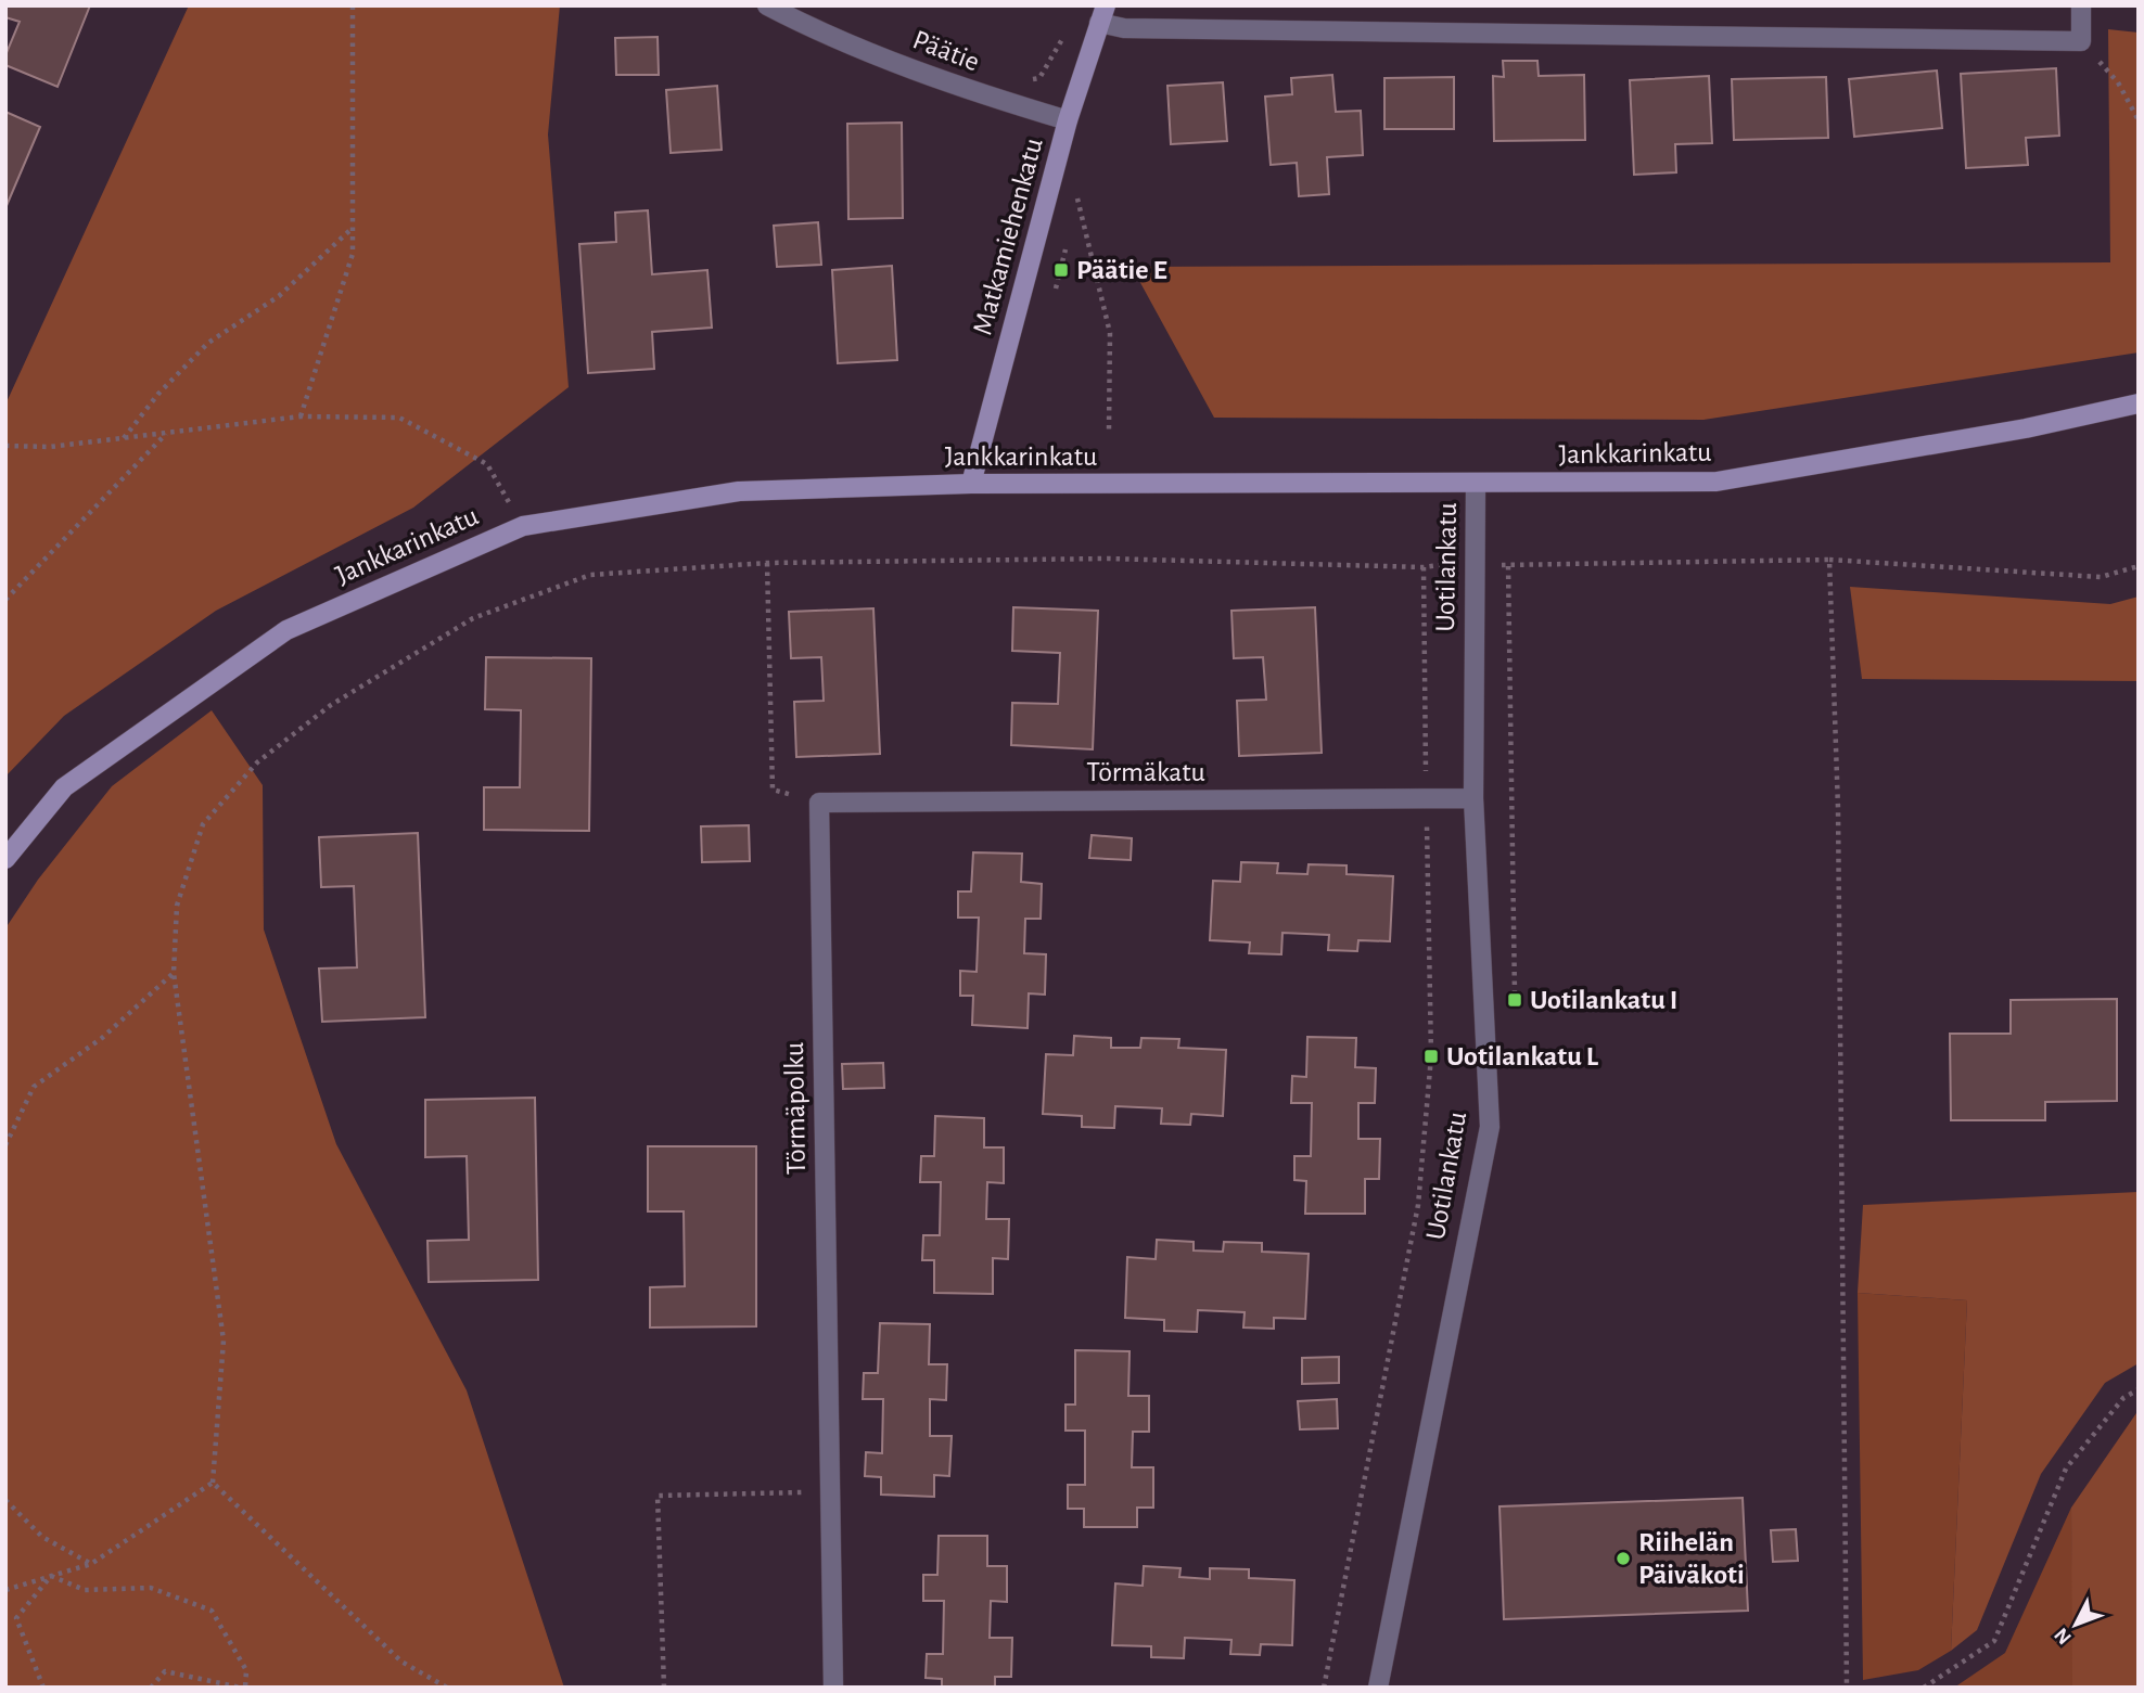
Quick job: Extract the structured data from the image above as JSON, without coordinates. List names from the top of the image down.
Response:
{
  "streets": {
    "street": [
      "Päätie",
      "Matkamiehenkatu",
      "Jankkarinkatu",
      "Uotilankatu",
      "Törmäkatu",
      "Törmäpolku"
    ]
  },
  "crossings": [
    ["Päätie", "Matkamiehenkatu"],
    ["Matkamiehenkatu", "Jankkarinkatu"],
    ["Jankkarinkatu", "Uotilankatu"],
    ["Uotilankatu", "Törmäkatu"],
    ["Törmäkatu", "Törmäpolku"]
  ],
  "places": {
    "transit": ["Päätie E", "Uotilankatu I", "Uotilankatu L"],
    "other": ["Riihelän Päiväkoti"]
  },
  "north": "bottom left"
}
